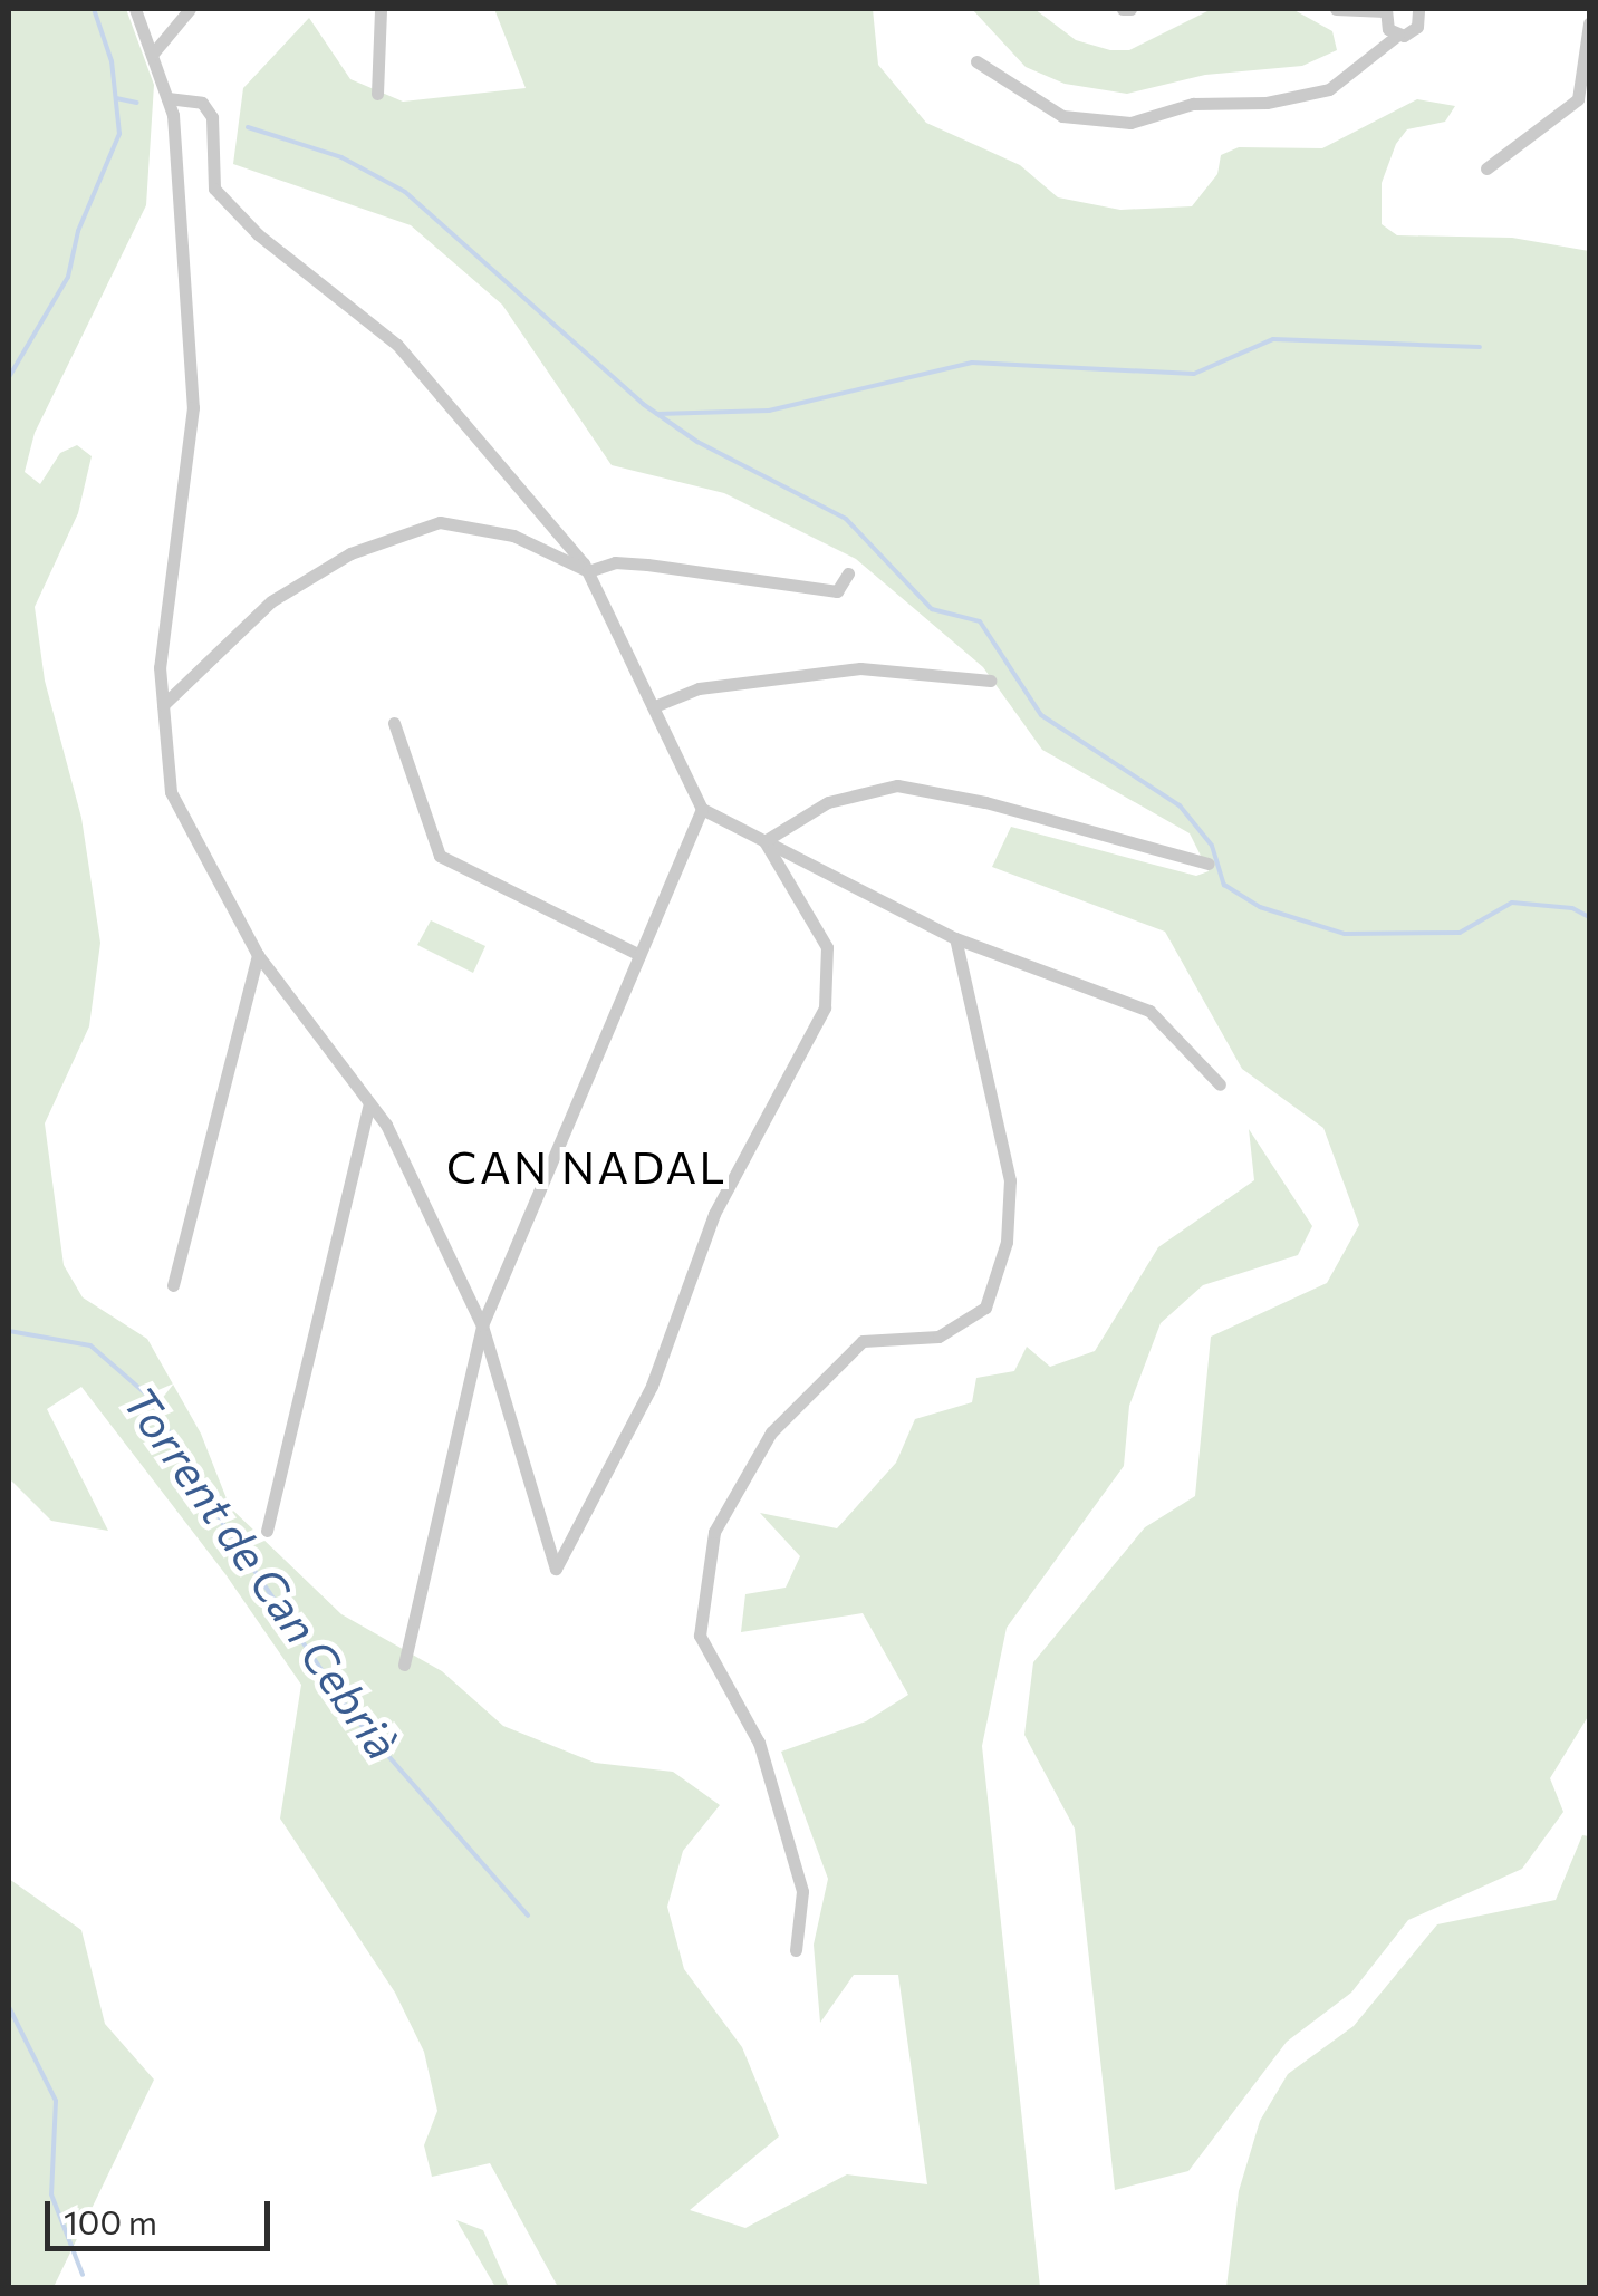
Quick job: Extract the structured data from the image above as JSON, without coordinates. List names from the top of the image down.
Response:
{
  "districts": ["CAN NADAL"],
  "water": ["Torrent de Can Cebrià"],
  "scale_bar": "100 m"
}
